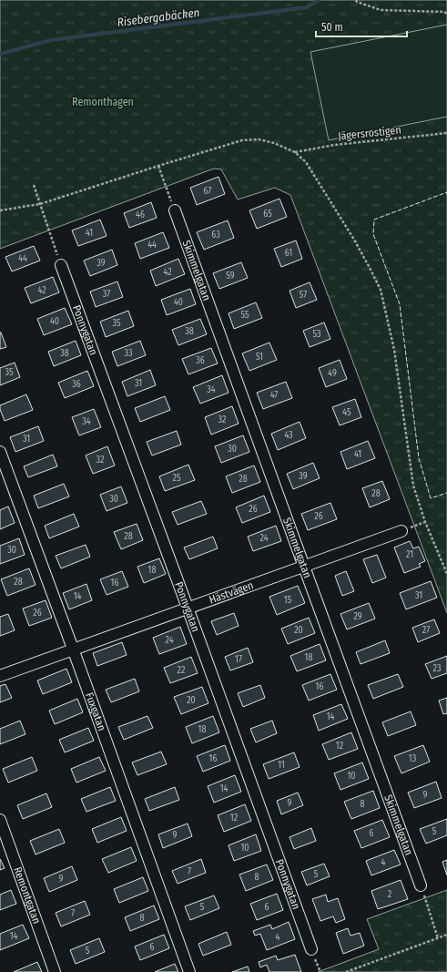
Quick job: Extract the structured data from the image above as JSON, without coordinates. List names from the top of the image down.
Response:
{
  "streets": {
    "street": [
      "Skimmelgatan",
      "Ponnygatan",
      "Hästvägen",
      "Fuxgatan",
      "Remontgatan"
    ],
    "path": ["Jägersrostigen"]
  },
  "crossings": [
    ["Skimmelgatan", "Hästvägen"],
    ["Ponnygatan", "Hästvägen"],
    ["Hästvägen", "Fuxgatan"]
  ],
  "water": ["Risebergabäcken"],
  "parks": ["Remonthagen"],
  "house_numbers": [
    "67",
    "65",
    "46",
    "41",
    "63",
    "44",
    "61",
    "44",
    "39",
    "42",
    "59",
    "42",
    "37",
    "57",
    "40",
    "55",
    "40",
    "35",
    "38",
    "53",
    "38",
    "33",
    "51",
    "36",
    "35",
    "49",
    "31",
    "36",
    "34",
    "47",
    "45",
    "32",
    "34",
    "43",
    "31",
    "30",
    "41",
    "32",
    "39",
    "25",
    "28",
    "28",
    "30",
    "26",
    "26",
    "28",
    "24",
    "30",
    "21",
    "18",
    "28",
    "16",
    "31",
    "14",
    "15",
    "26",
    "29",
    "20",
    "27",
    "24",
    "18",
    "17",
    "23",
    "22",
    "16",
    "20",
    "14",
    "18",
    "12",
    "16",
    "13",
    "11",
    "10",
    "14",
    "9",
    "9",
    "8",
    "12",
    "5",
    "6",
    "9",
    "10",
    "4",
    "7",
    "5",
    "8",
    "9",
    "2",
    "5",
    "6",
    "7",
    "8",
    "14",
    "4",
    "6",
    "5"
  ],
  "scale_bar": "50 m"
}
